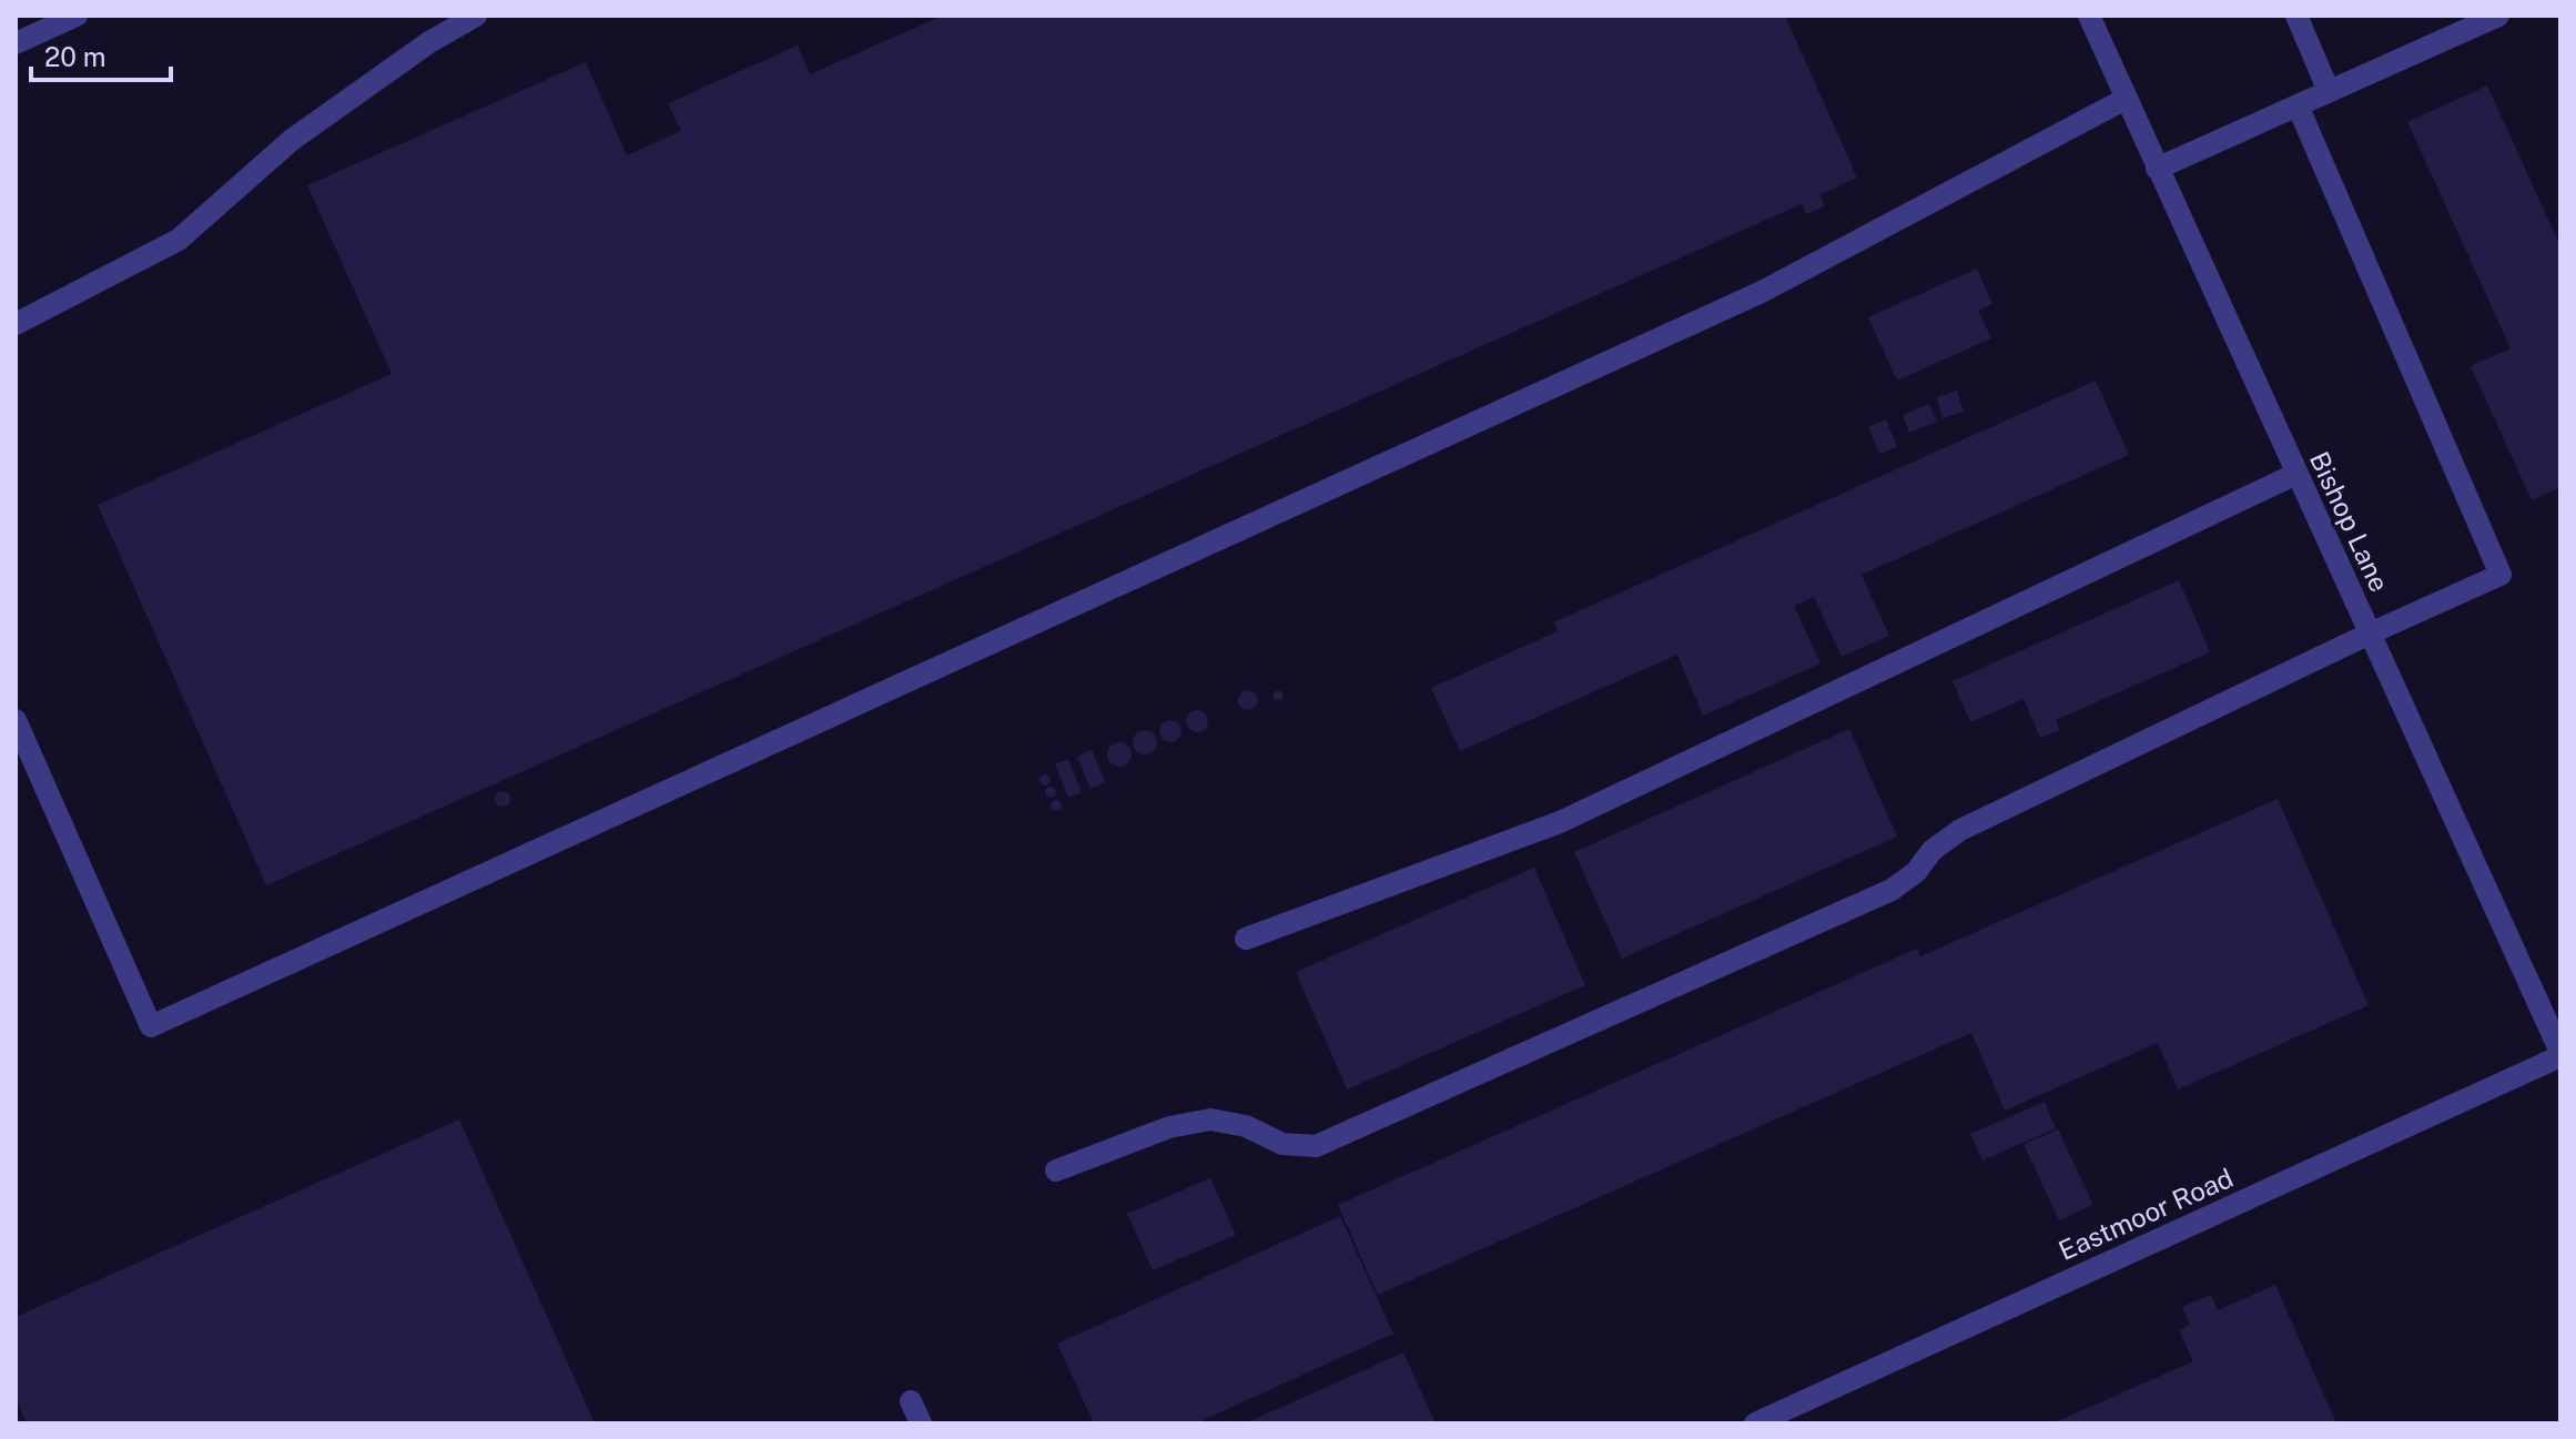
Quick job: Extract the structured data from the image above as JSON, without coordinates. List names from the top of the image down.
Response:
{
  "streets": {
    "street": ["Bishop Lane", "Eastmoor Road"]
  },
  "crossings": [
    ["Bishop Lane", "Eastmoor Road"]
  ],
  "scale_bar": "20 m"
}
